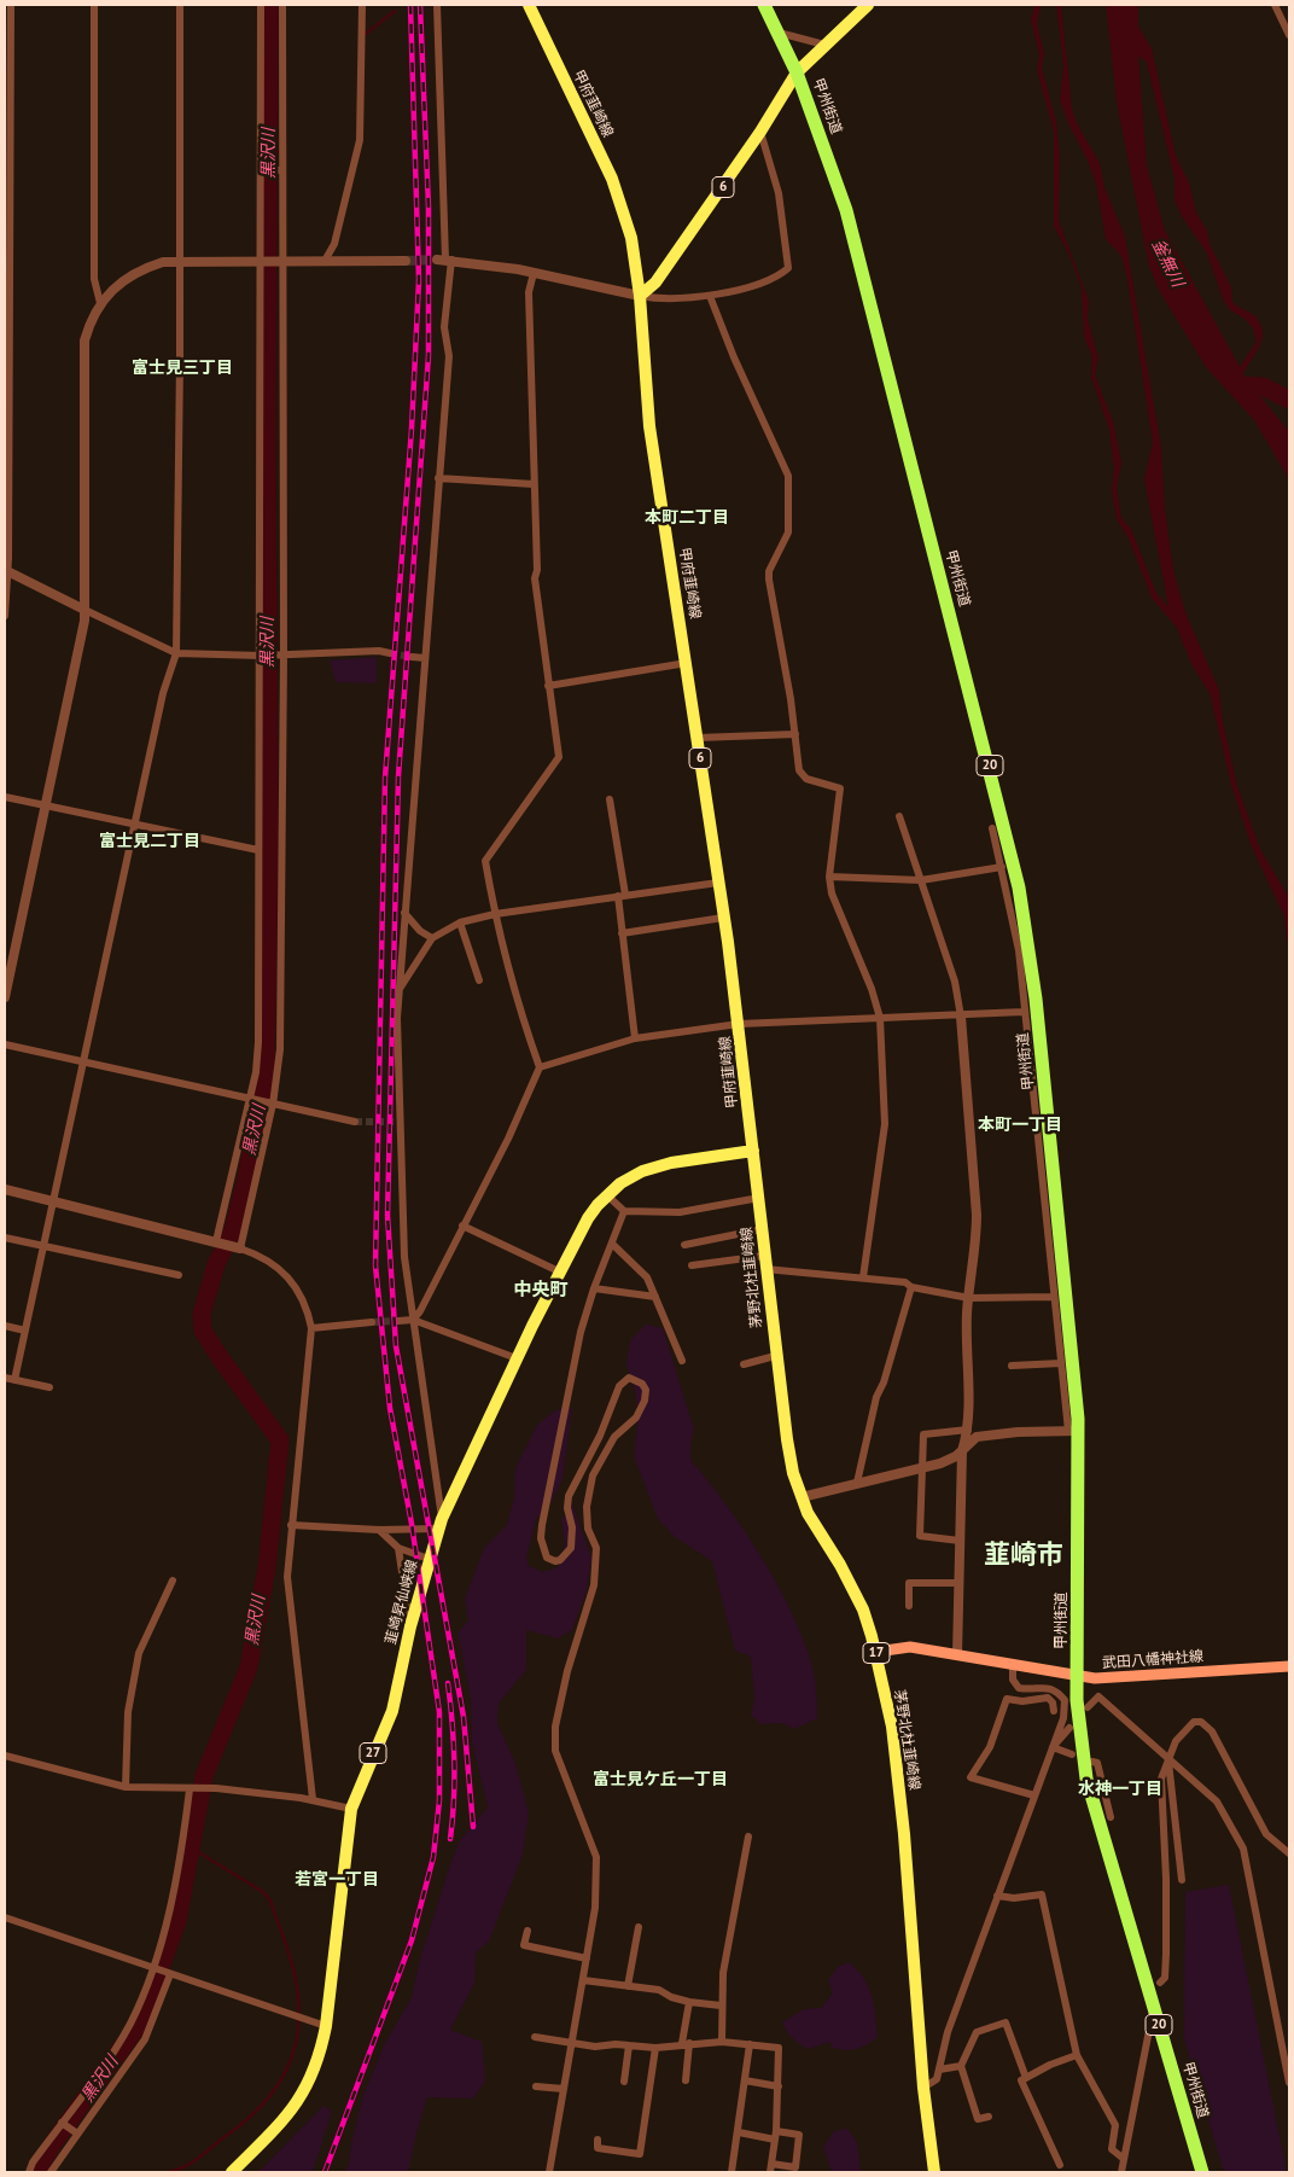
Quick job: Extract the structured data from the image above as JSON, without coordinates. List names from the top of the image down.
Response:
{
  "streets": {
    "highway": ["甲州街道", "20"],
    "main road": [
      "甲府韮崎線",
      "6",
      "茅野北杜韮崎線",
      "韮崎昇仙峡線",
      "17",
      "武田八幡神社線",
      "27"
    ]
  },
  "crossings": [
    ["甲府韮崎線", "6"],
    ["甲府韮崎線", "茅野北杜韮崎線"],
    ["甲府韮崎線", "韮崎昇仙峡線"],
    ["甲州街道", "6"],
    ["甲州街道", "武田八幡神社線"],
    ["茅野北杜韮崎線", "韮崎昇仙峡線"],
    ["茅野北杜韮崎線", "武田八幡神社線"]
  ],
  "districts": [
    "富士見三丁目",
    "本町二丁目",
    "富士見二丁目",
    "本町一丁目",
    "中央町",
    "韮崎市",
    "富士見ケ丘一丁目",
    "水神一丁目",
    "若宮一丁目"
  ],
  "water": ["黒沢川", "釜無川"]
}
